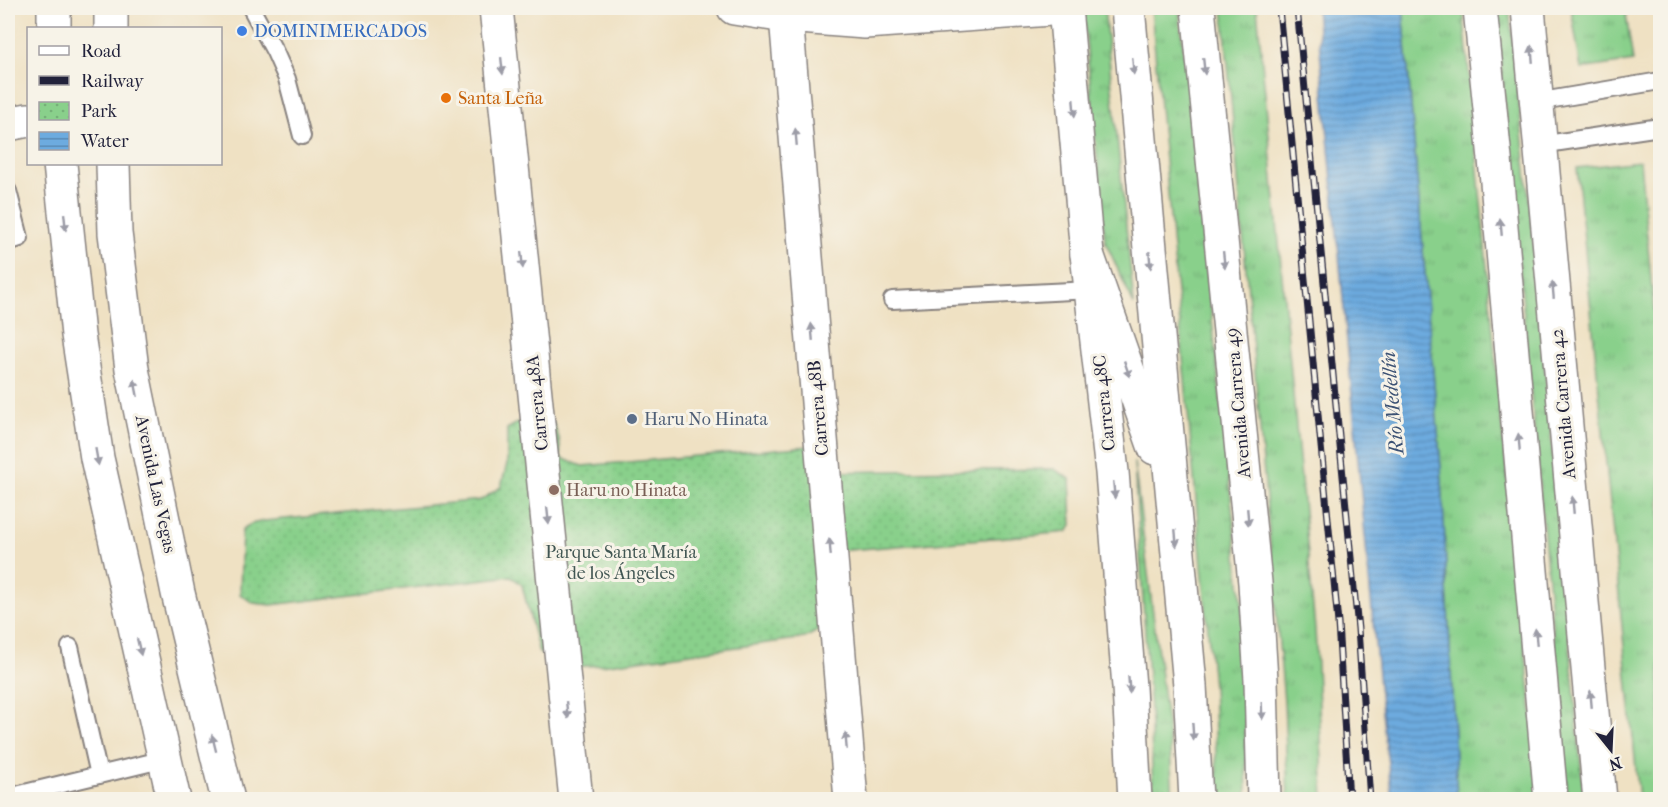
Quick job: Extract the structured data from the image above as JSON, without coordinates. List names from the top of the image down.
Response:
{
  "streets": {
    "main road": [
      "Carrera 48A",
      "Carrera 48C",
      "Avenida Carrera 49",
      "Avenida Carrera 42",
      "Carrera 48B",
      "Avenida Las Vegas"
    ]
  },
  "one_way": ["Carrera 48A", "Carrera 48B"],
  "water": ["Río Medellín"],
  "parks": ["Parque Santa María de los Ángeles"],
  "places": [
    "DOMINIMERCADOS",
    "Santa Leña",
    "Haru No Hinata",
    "Haru no Hinata"
  ],
  "legend": [
    "Road",
    "Railway",
    "Park",
    "Water"
  ],
  "north": "bottom"
}
